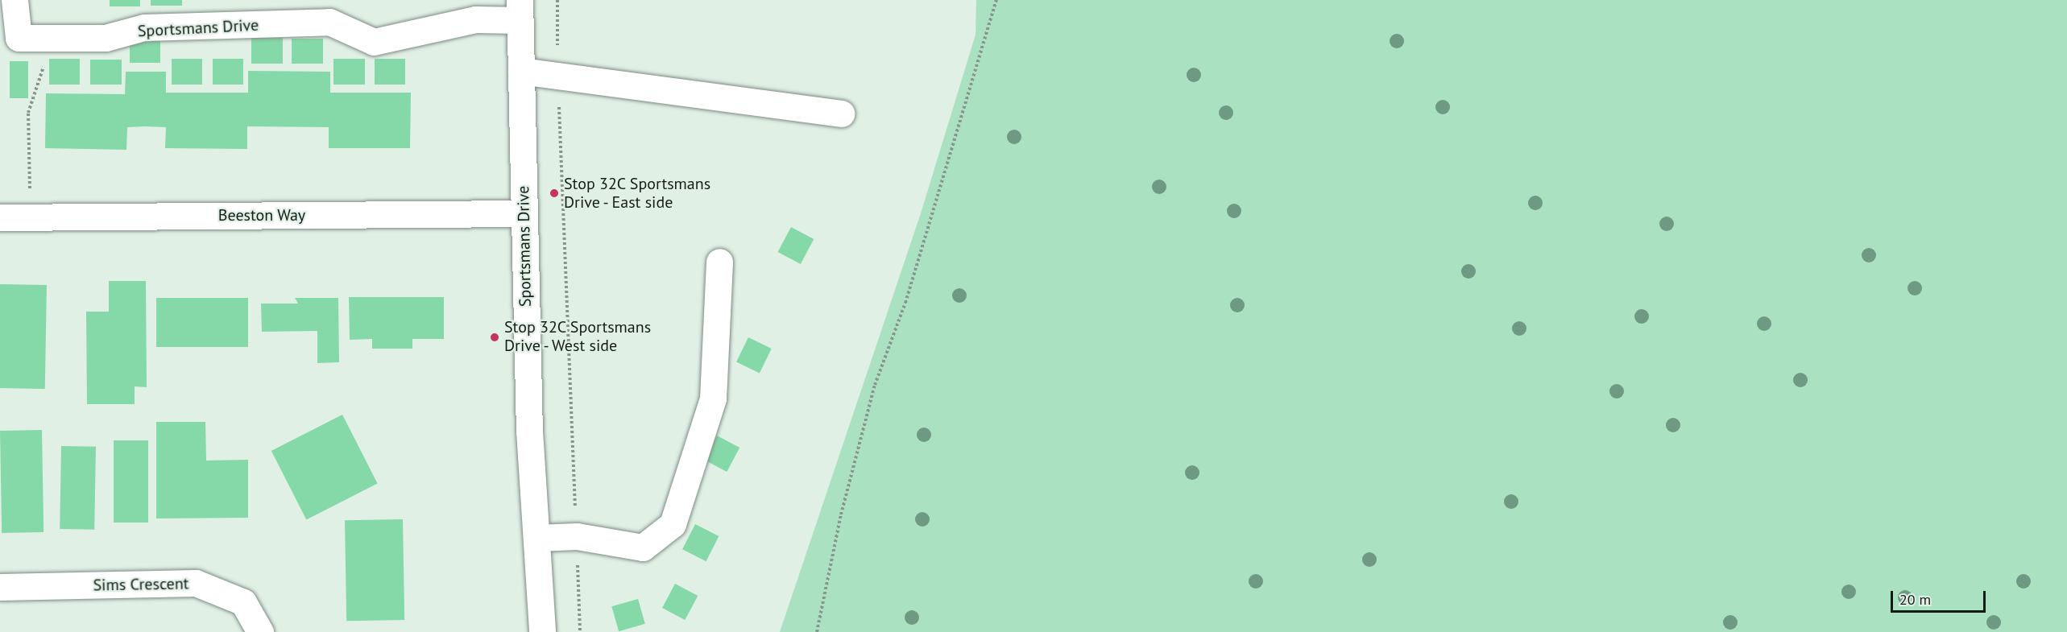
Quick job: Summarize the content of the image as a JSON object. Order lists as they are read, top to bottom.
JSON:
{
  "streets": {
    "street": ["Sportsmans Drive", "Beeston Way", "Sims Crescent"]
  },
  "crossings": [
    ["Sportsmans Drive", "Beeston Way"]
  ],
  "places": ["Stop 32C Sportsmans Drive - East side", "Stop 32C Sportsmans Drive - West side"],
  "scale_bar": "20 m"
}
